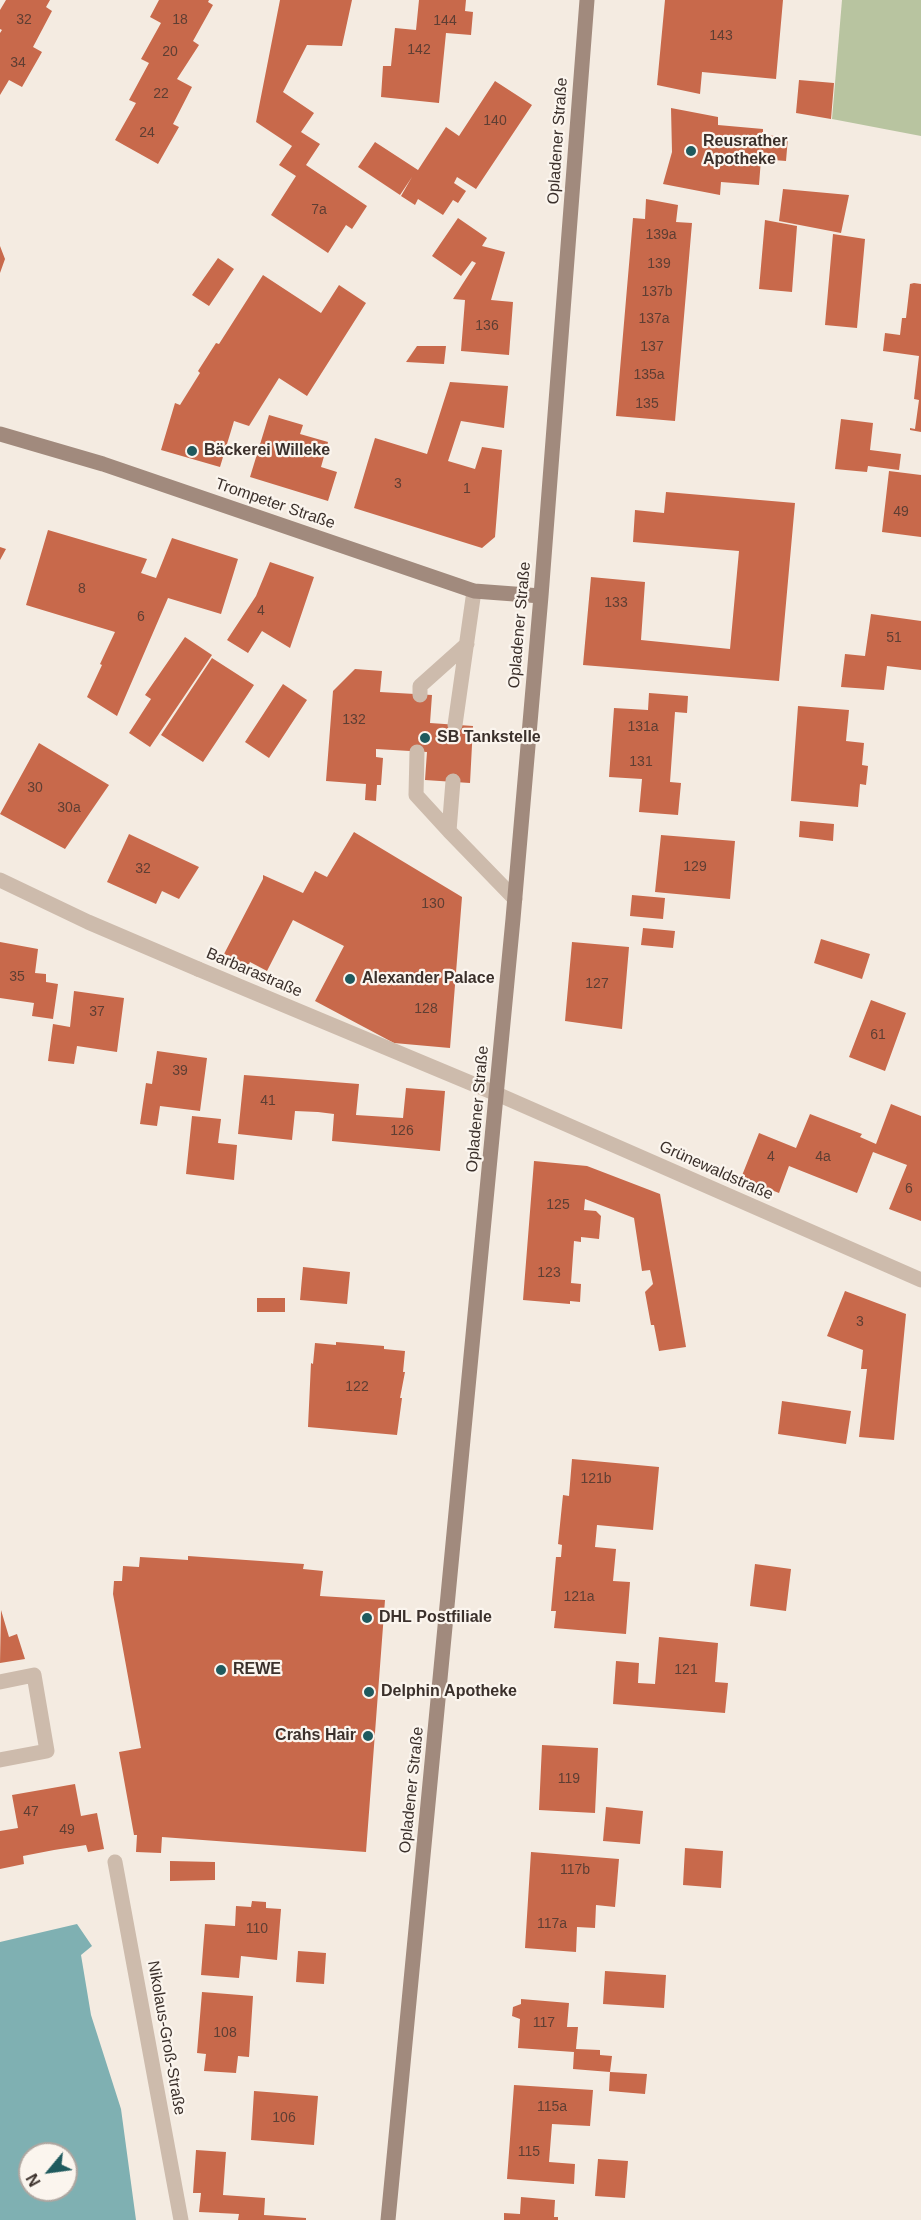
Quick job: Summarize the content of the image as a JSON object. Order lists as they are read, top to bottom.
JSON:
{
  "streets": {
    "main road": ["Opladener Straße", "Trompeter Straße"],
    "street": ["Barbarastraße", "Grünewaldstraße", "Nikolaus-Groß-Straße"]
  },
  "crossings": [
    ["Opladener Straße", "Trompeter Straße"],
    ["Opladener Straße", "Barbarastraße"],
    ["Opladener Straße", "Grünewaldstraße"],
    ["Barbarastraße", "Grünewaldstraße"]
  ],
  "places": [
    "Reusrather Apotheke",
    "Bäckerei Willeke",
    "SB Tankstelle",
    "Alexander Palace",
    "DHL Postfiliale",
    "REWE",
    "Delphin Apotheke",
    "Crahs Hair"
  ],
  "house_numbers": [
    "32",
    "18",
    "144",
    "143",
    "142",
    "20",
    "34",
    "22",
    "140",
    "24",
    "7a",
    "139a",
    "139",
    "137b",
    "137a",
    "136",
    "137",
    "135a",
    "135",
    "3",
    "1",
    "49",
    "8",
    "133",
    "4",
    "6",
    "51",
    "132",
    "131a",
    "131",
    "30",
    "30a",
    "129",
    "32",
    "130",
    "35",
    "127",
    "128",
    "37",
    "61",
    "39",
    "41",
    "126",
    "4",
    "4a",
    "6",
    "125",
    "123",
    "3",
    "122",
    "121b",
    "121a",
    "121",
    "119",
    "47",
    "49",
    "117b",
    "117a",
    "110",
    "117",
    "108",
    "115a",
    "106",
    "115"
  ],
  "north": "bottom left"
}
